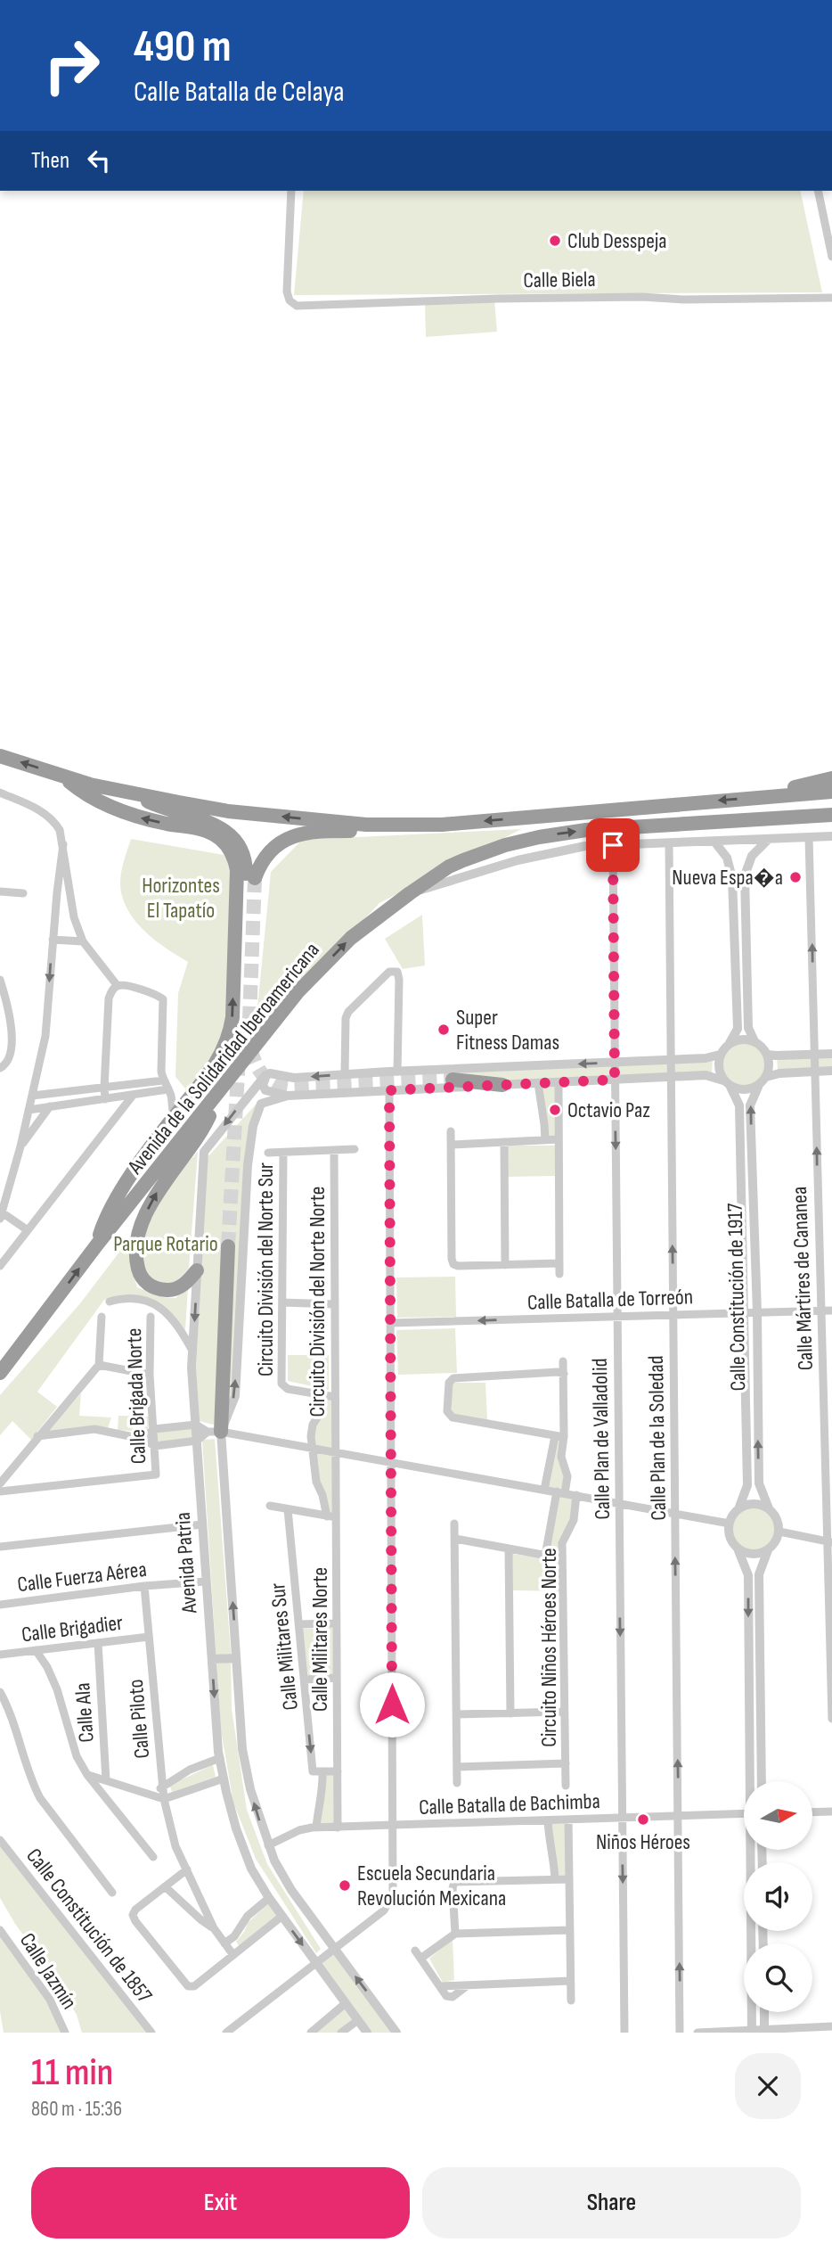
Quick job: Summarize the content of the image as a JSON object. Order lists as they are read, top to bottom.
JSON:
{
  "streets": {
    "highway": ["Avenida de la Solidaridad Iberoamericana"],
    "street": [
      "Calle Biela",
      "Circuito División del Norte Sur",
      "Calle Mártires de Cananea",
      "Calle Constitución de 1917",
      "Calle Batalla de Torreón",
      "Circuito División del Norte Norte",
      "Calle Brigada Norte",
      "Calle Plan de la Soledad",
      "Calle Plan de Valladolid",
      "Avenida Patria",
      "Calle Fuerza Aérea",
      "Calle Brigadier",
      "Calle Militares Norte",
      "Calle Militares Sur",
      "Circuito Niños Héroes Norte",
      "Calle Ala",
      "Calle Piloto",
      "Calle Batalla de Bachimba",
      "Calle Constitución de 1857",
      "Calle Jazmín"
    ]
  },
  "crossings": [
    ["Calle Mártires de Cananea", "Calle Batalla de Torreón"],
    ["Calle Constitución de 1917", "Calle Batalla de Torreón"],
    ["Calle Batalla de Torreón", "Calle Plan de la Soledad"],
    ["Calle Batalla de Torreón", "Calle Plan de Valladolid"],
    ["Circuito División del Norte Norte", "Calle Militares Norte"],
    ["Calle Plan de la Soledad", "Calle Batalla de Bachimba"],
    ["Calle Plan de Valladolid", "Calle Batalla de Bachimba"],
    ["Avenida Patria", "Calle Fuerza Aérea"],
    ["Avenida Patria", "Calle Batalla de Bachimba"],
    ["Calle Fuerza Aérea", "Calle Piloto"],
    ["Calle Brigadier", "Calle Ala"],
    ["Calle Brigadier", "Calle Piloto"],
    ["Calle Militares Norte", "Calle Batalla de Bachimba"]
  ],
  "one_way": ["Calle Batalla de Torreón", "Calle Plan de la Soledad"],
  "parks": ["Horizontes El Tapatío", "Parque Rotario"],
  "places": [
    "Club Desspeja",
    "Nueva Espa�a",
    "Super Fitness Damas",
    "Octavio Paz",
    "Niños Héroes",
    "Escuela Secundaria Revolución Mexicana"
  ],
  "north": "right",
  "page": {
    "turn": ["490 m", "Calle Batalla de Celaya"],
    "then": "Then",
    "heading": ["11 min", "860 m · 15:36"],
    "buttons": ["Exit", "Share"]
  }
}
